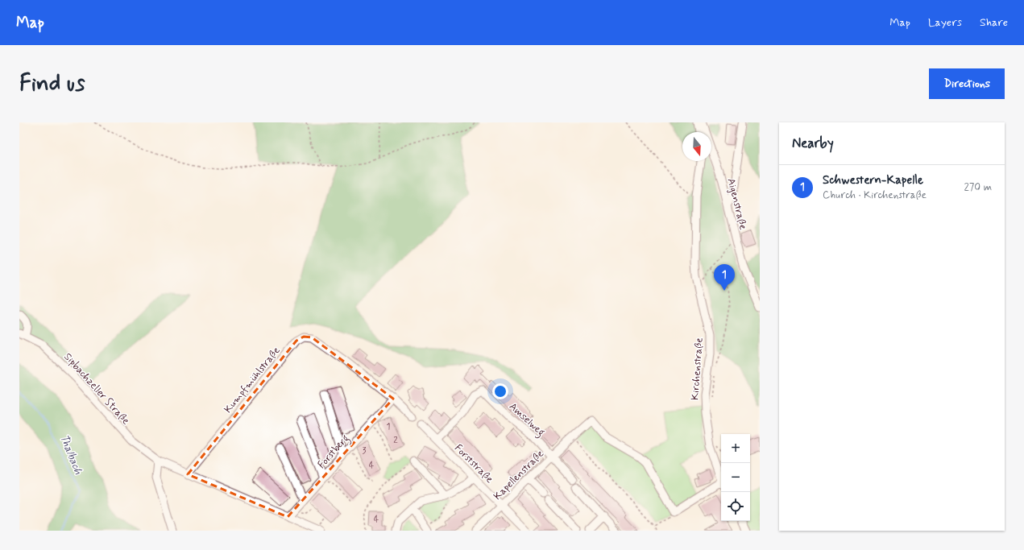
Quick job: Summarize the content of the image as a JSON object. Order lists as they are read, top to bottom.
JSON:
{
  "streets": {
    "street": [
      "Aigenstraße",
      "Kirchenstraße",
      "Kumpfmühlstraße",
      "Sipbachzeller Straße",
      "Amselweg",
      "Forstberg",
      "Forststraße",
      "Kapellenstraße"
    ]
  },
  "crossings": [
    ["Kumpfmühlstraße", "Sipbachzeller Straße"],
    ["Kumpfmühlstraße", "Forstberg"],
    ["Sipbachzeller Straße", "Forstberg"],
    ["Amselweg", "Forststraße"],
    ["Amselweg", "Kapellenstraße"],
    ["Forststraße", "Kapellenstraße"]
  ],
  "water": ["Thalbach"],
  "house_numbers": [
    "1",
    "2",
    "3",
    "4",
    "4"
  ],
  "north": "bottom",
  "page": {
    "header": "Map",
    "nav": ["Map", "Layers", "Share"],
    "buttons": "Directions",
    "title": "Find us",
    "heading": "Nearby",
    "list": [
      {
        "mark": "1",
        "name": "Schwestern-Kapelle",
        "note": "Church · Kirchenstraße",
        "value": "270 m"
      }
    ],
    "pins": "1",
    "map_buttons": ["+", "−"]
  }
}
